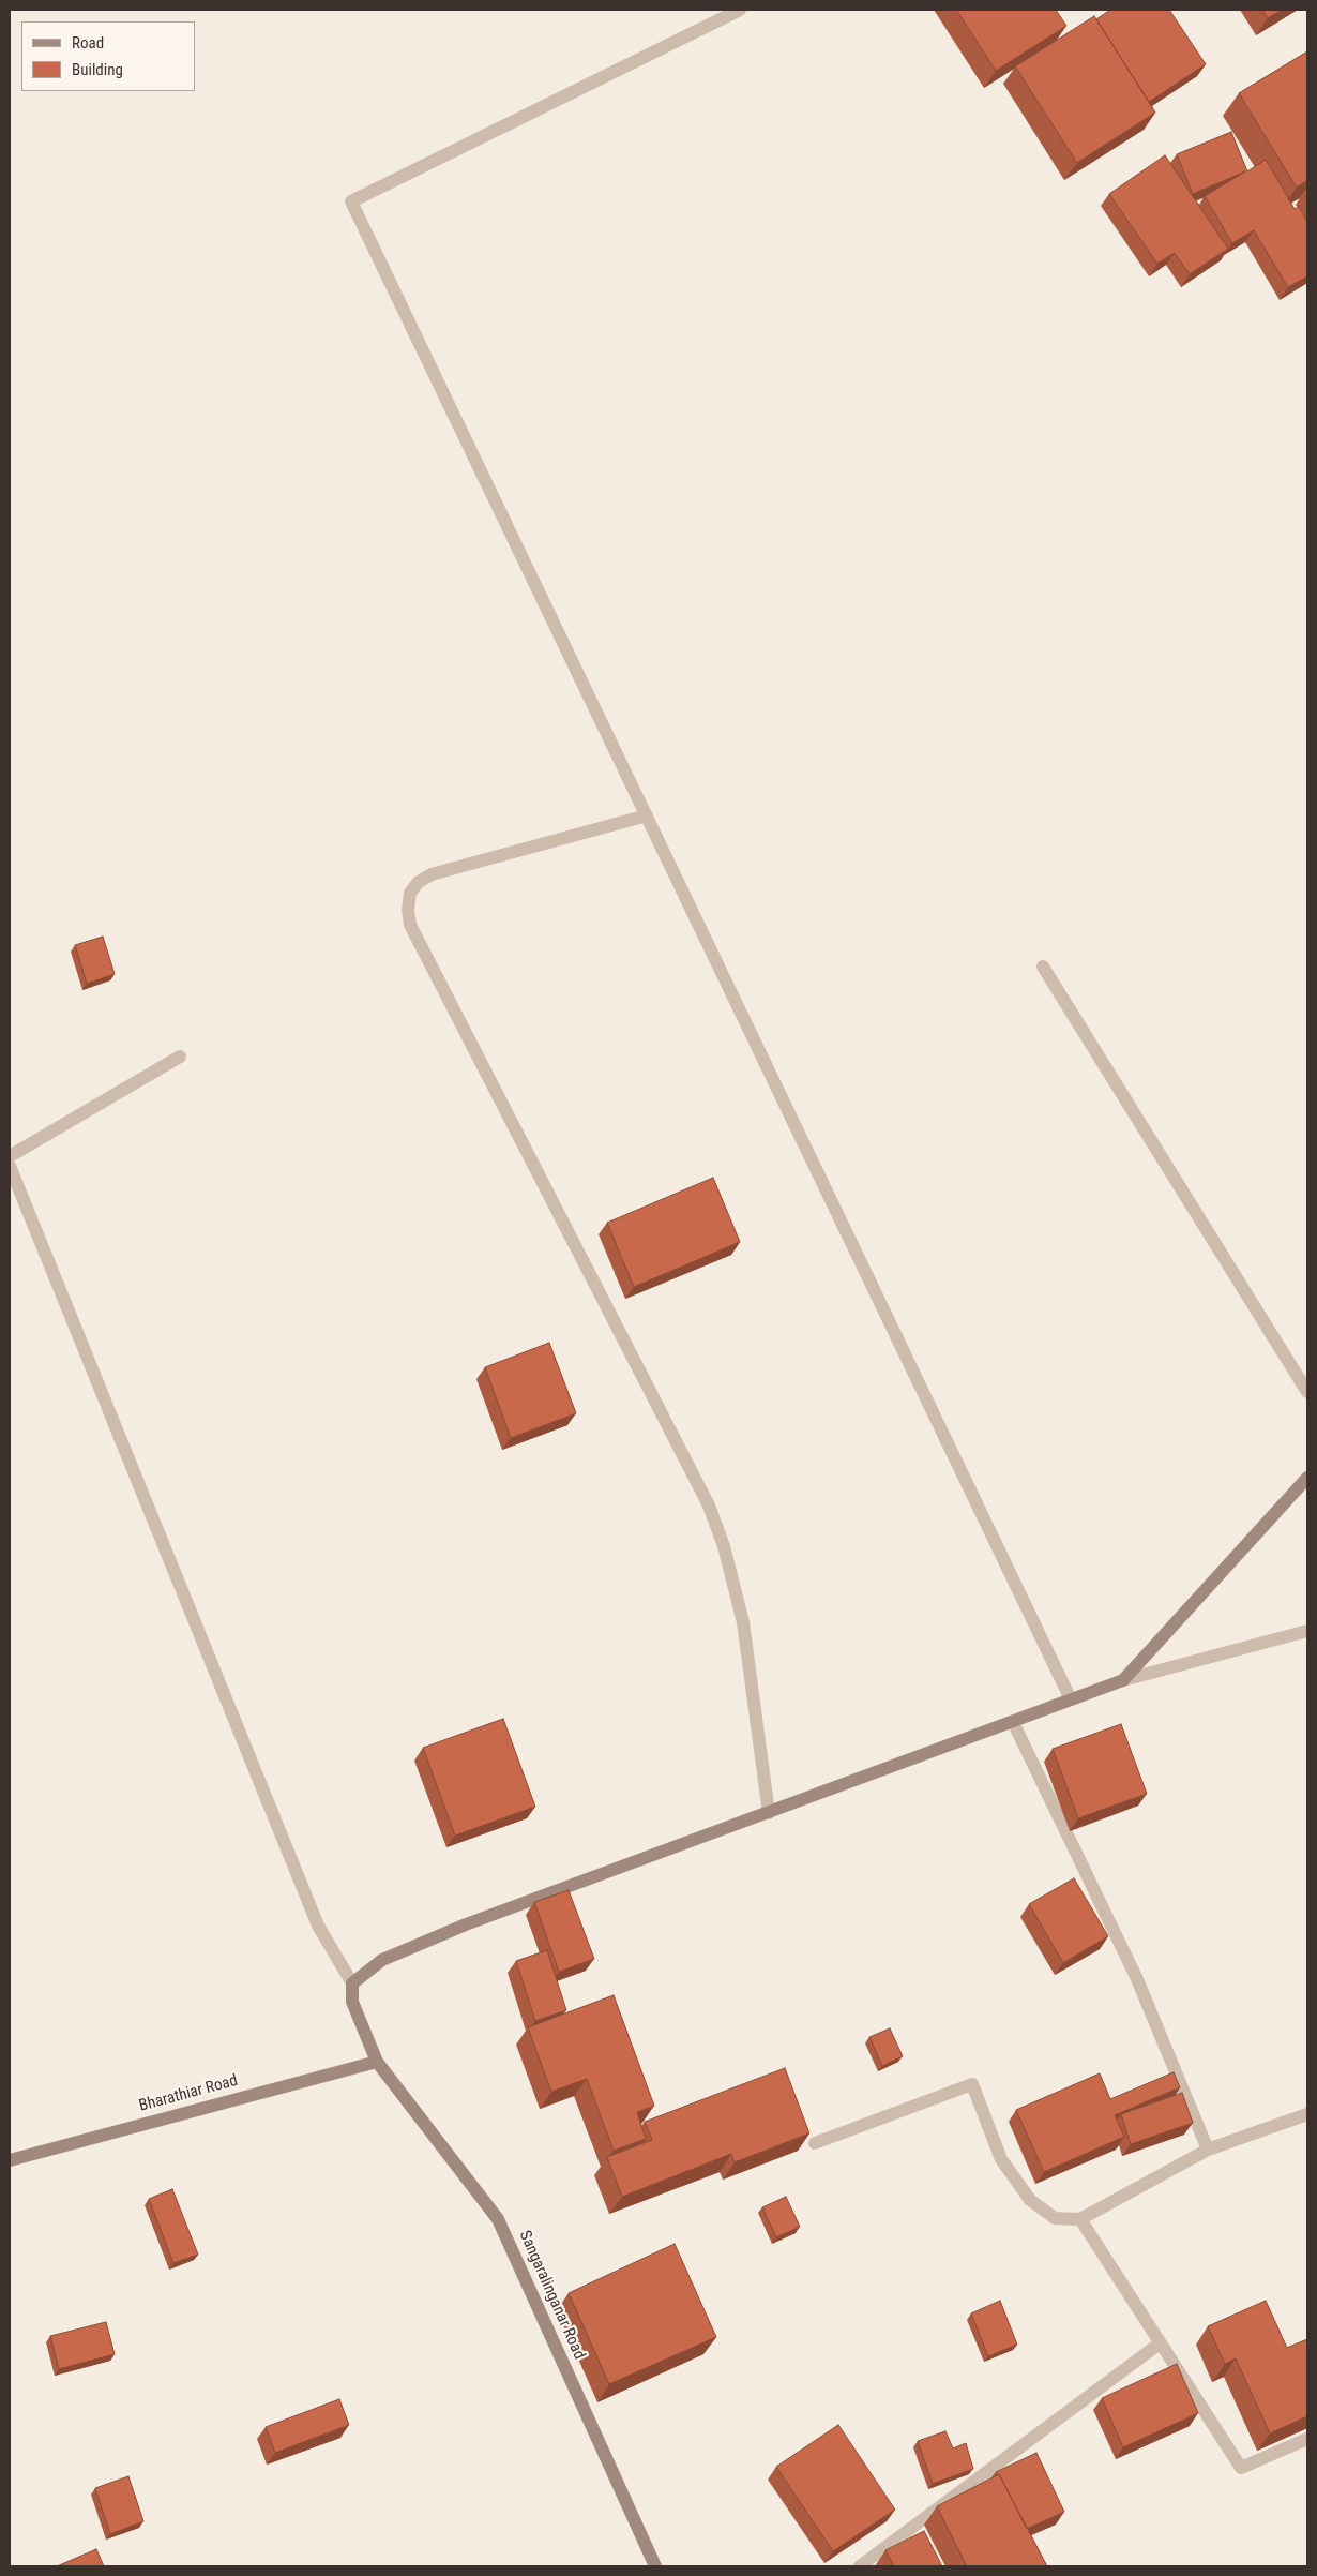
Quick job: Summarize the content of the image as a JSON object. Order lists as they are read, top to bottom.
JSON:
{
  "streets": {
    "street": ["Bharathiar Road", "Sangaralinganar Road"]
  },
  "crossings": [
    ["Bharathiar Road", "Sangaralinganar Road"]
  ],
  "legend": ["Road", "Building"]
}
